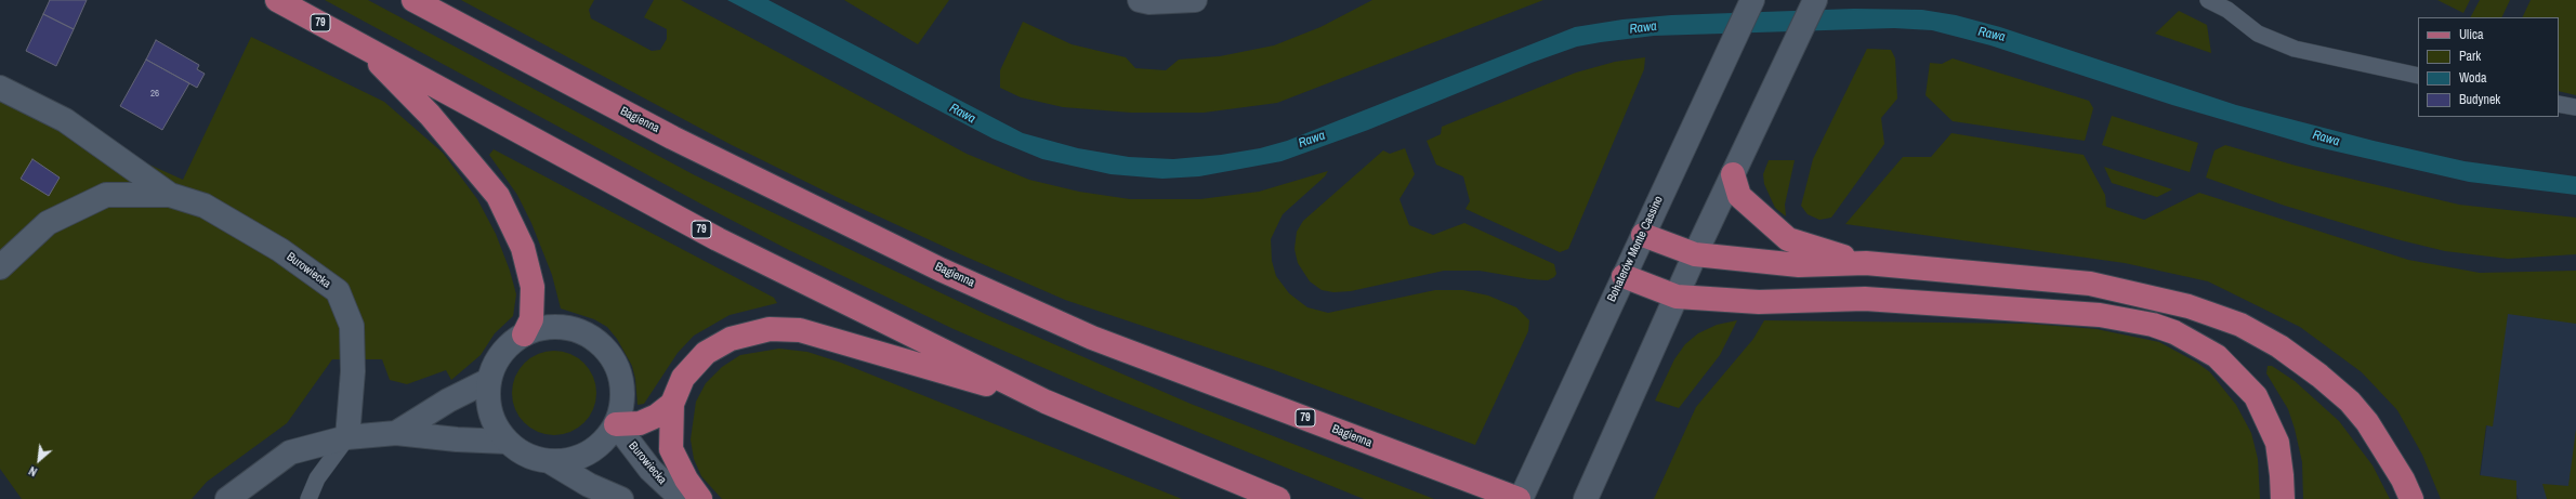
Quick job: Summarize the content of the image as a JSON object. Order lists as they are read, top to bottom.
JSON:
{
  "streets": {
    "main road": ["79", "Bagienna"],
    "street": ["Bohaterów Monte Cassino", "Burowiecka"]
  },
  "crossings": [
    ["Bagienna", "Bohaterów Monte Cassino"]
  ],
  "water": ["Rawa"],
  "house_numbers": ["26"],
  "legend": [
    "Ulica",
    "Park",
    "Woda",
    "Budynek"
  ],
  "north": "bottom left"
}
